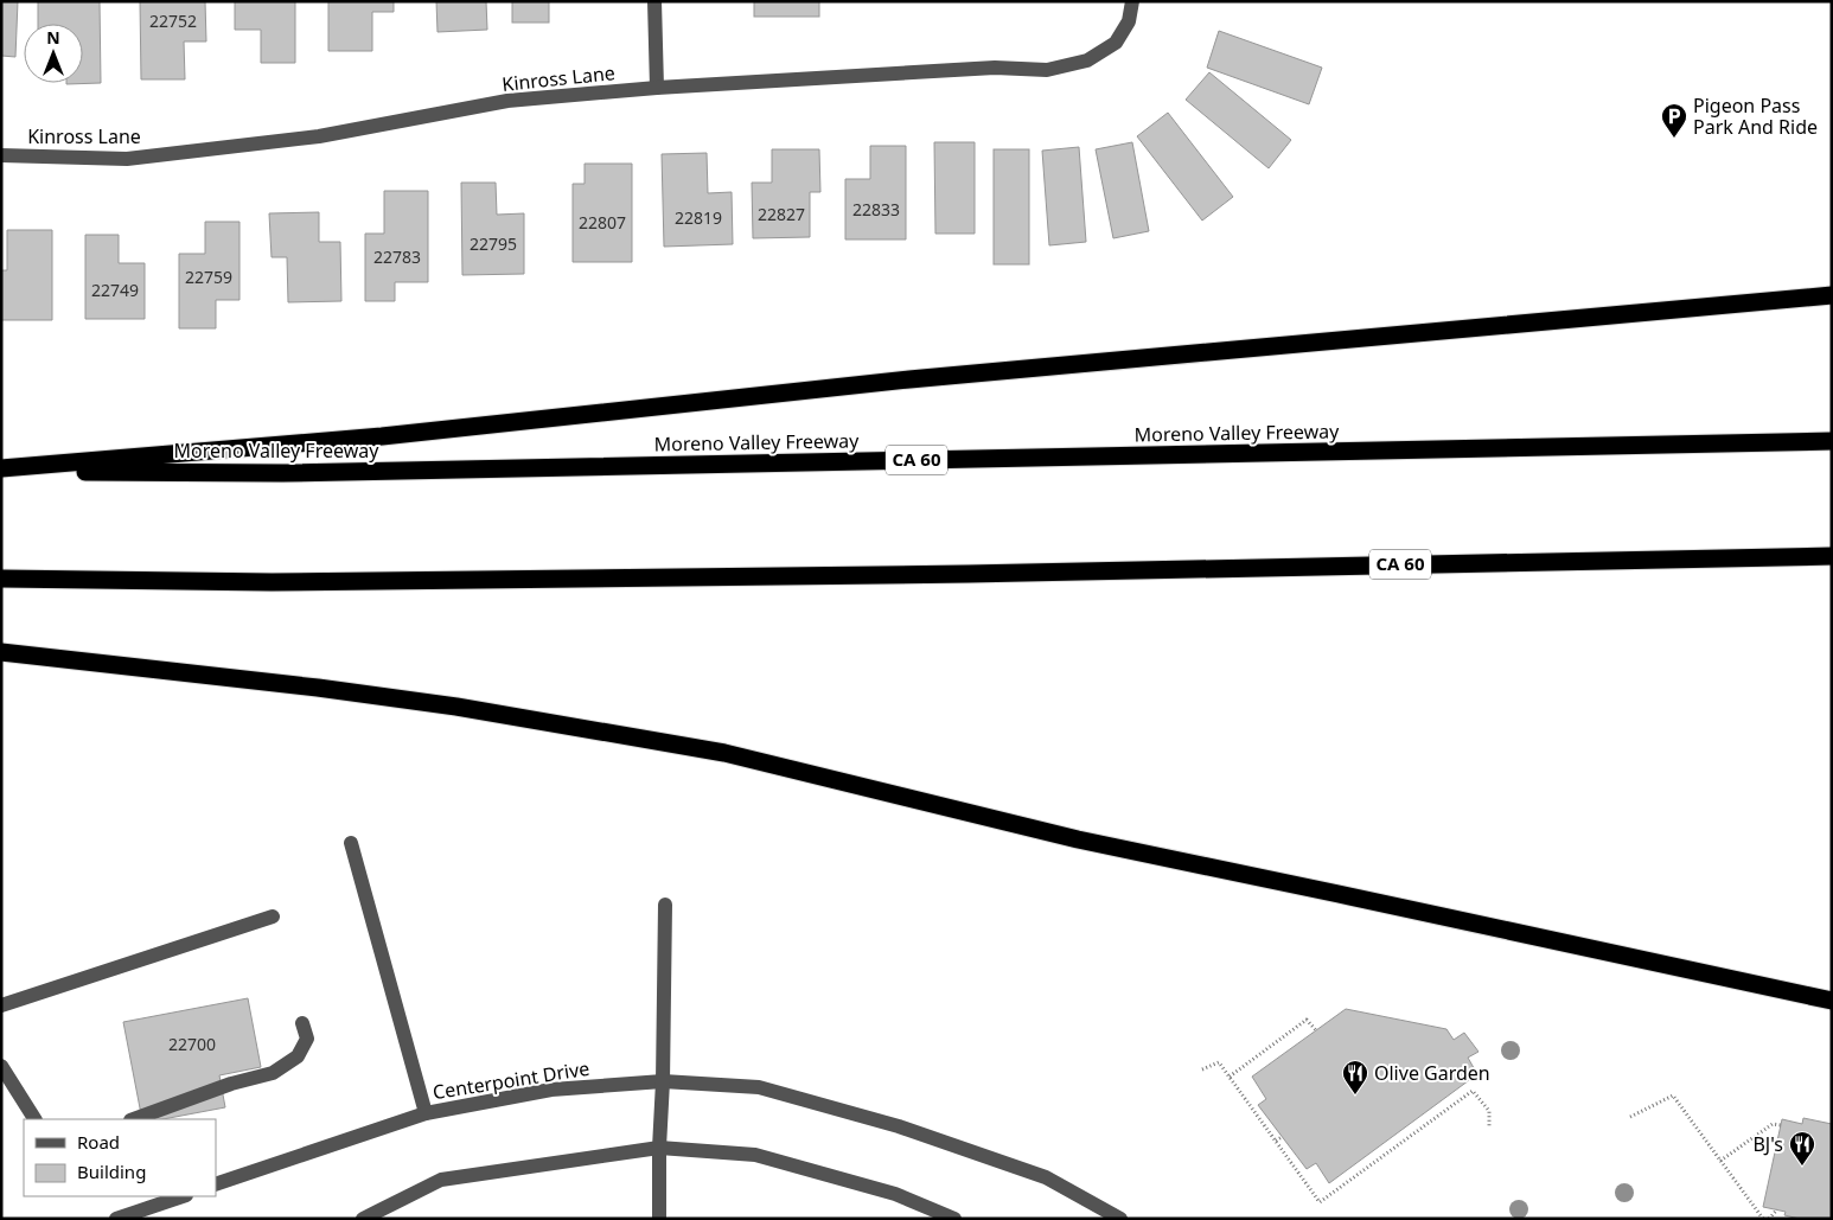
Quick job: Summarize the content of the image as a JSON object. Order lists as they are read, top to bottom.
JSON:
{
  "streets": {
    "highway": ["Moreno Valley Freeway", "CA 60"],
    "street": ["Kinross Lane", "Centerpoint Drive"]
  },
  "places": {
    "parking": ["Pigeon Pass Park And Ride"],
    "restaurant": ["Olive Garden", "BJ's"]
  },
  "house_numbers": [
    "22752",
    "22833",
    "22827",
    "22819",
    "22807",
    "22795",
    "22783",
    "22759",
    "22749",
    "22700"
  ],
  "legend": ["Road", "Building"],
  "north": "top"
}
